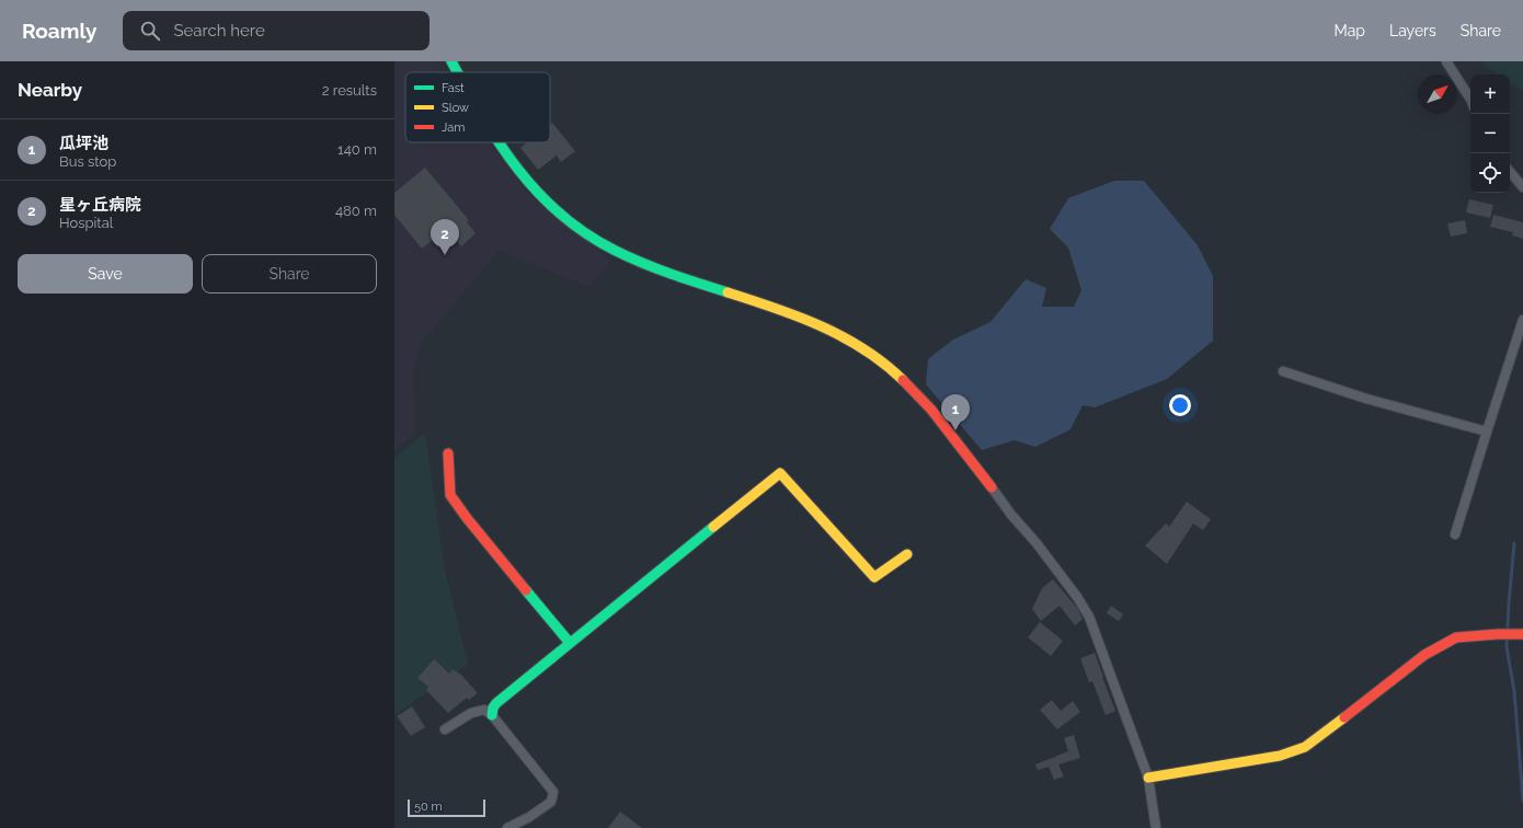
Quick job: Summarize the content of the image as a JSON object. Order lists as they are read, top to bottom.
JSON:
{
  "legend": ["Fast", "Slow", "Jam"],
  "scale_bar": "50 m",
  "north": "top right",
  "page": {
    "header": "Roamly",
    "search": "Search here",
    "nav": ["Map", "Layers", "Share"],
    "heading": ["Nearby", "2 results"],
    "map_buttons": ["+", "−"],
    "list": [
      {
        "mark": "1",
        "name": "瓜坪池",
        "note": "Bus stop",
        "value": "140 m"
      },
      {
        "mark": "2",
        "name": "星ヶ丘病院",
        "note": "Hospital",
        "value": "480 m"
      }
    ],
    "pins": ["2", "1"],
    "buttons": ["Save", "Share"],
    "scale": "50 m"
  }
}
